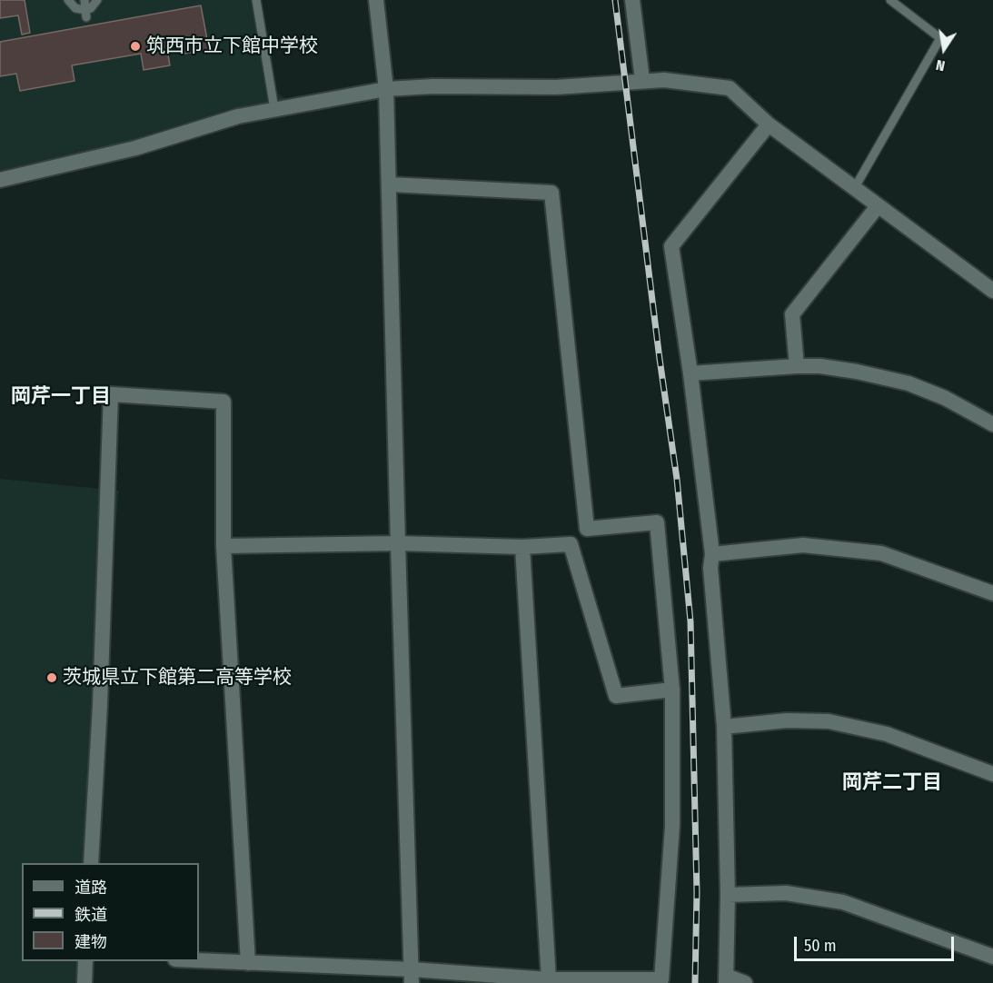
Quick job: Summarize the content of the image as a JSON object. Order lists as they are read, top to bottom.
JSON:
{
  "districts": ["岡芹一丁目", "岡芹二丁目"],
  "places": ["筑西市立下館中学校", "茨城県立下館第二高等学校"],
  "legend": ["道路", "鉄道", "建物"],
  "scale_bar": "50 m",
  "north": "bottom"
}
